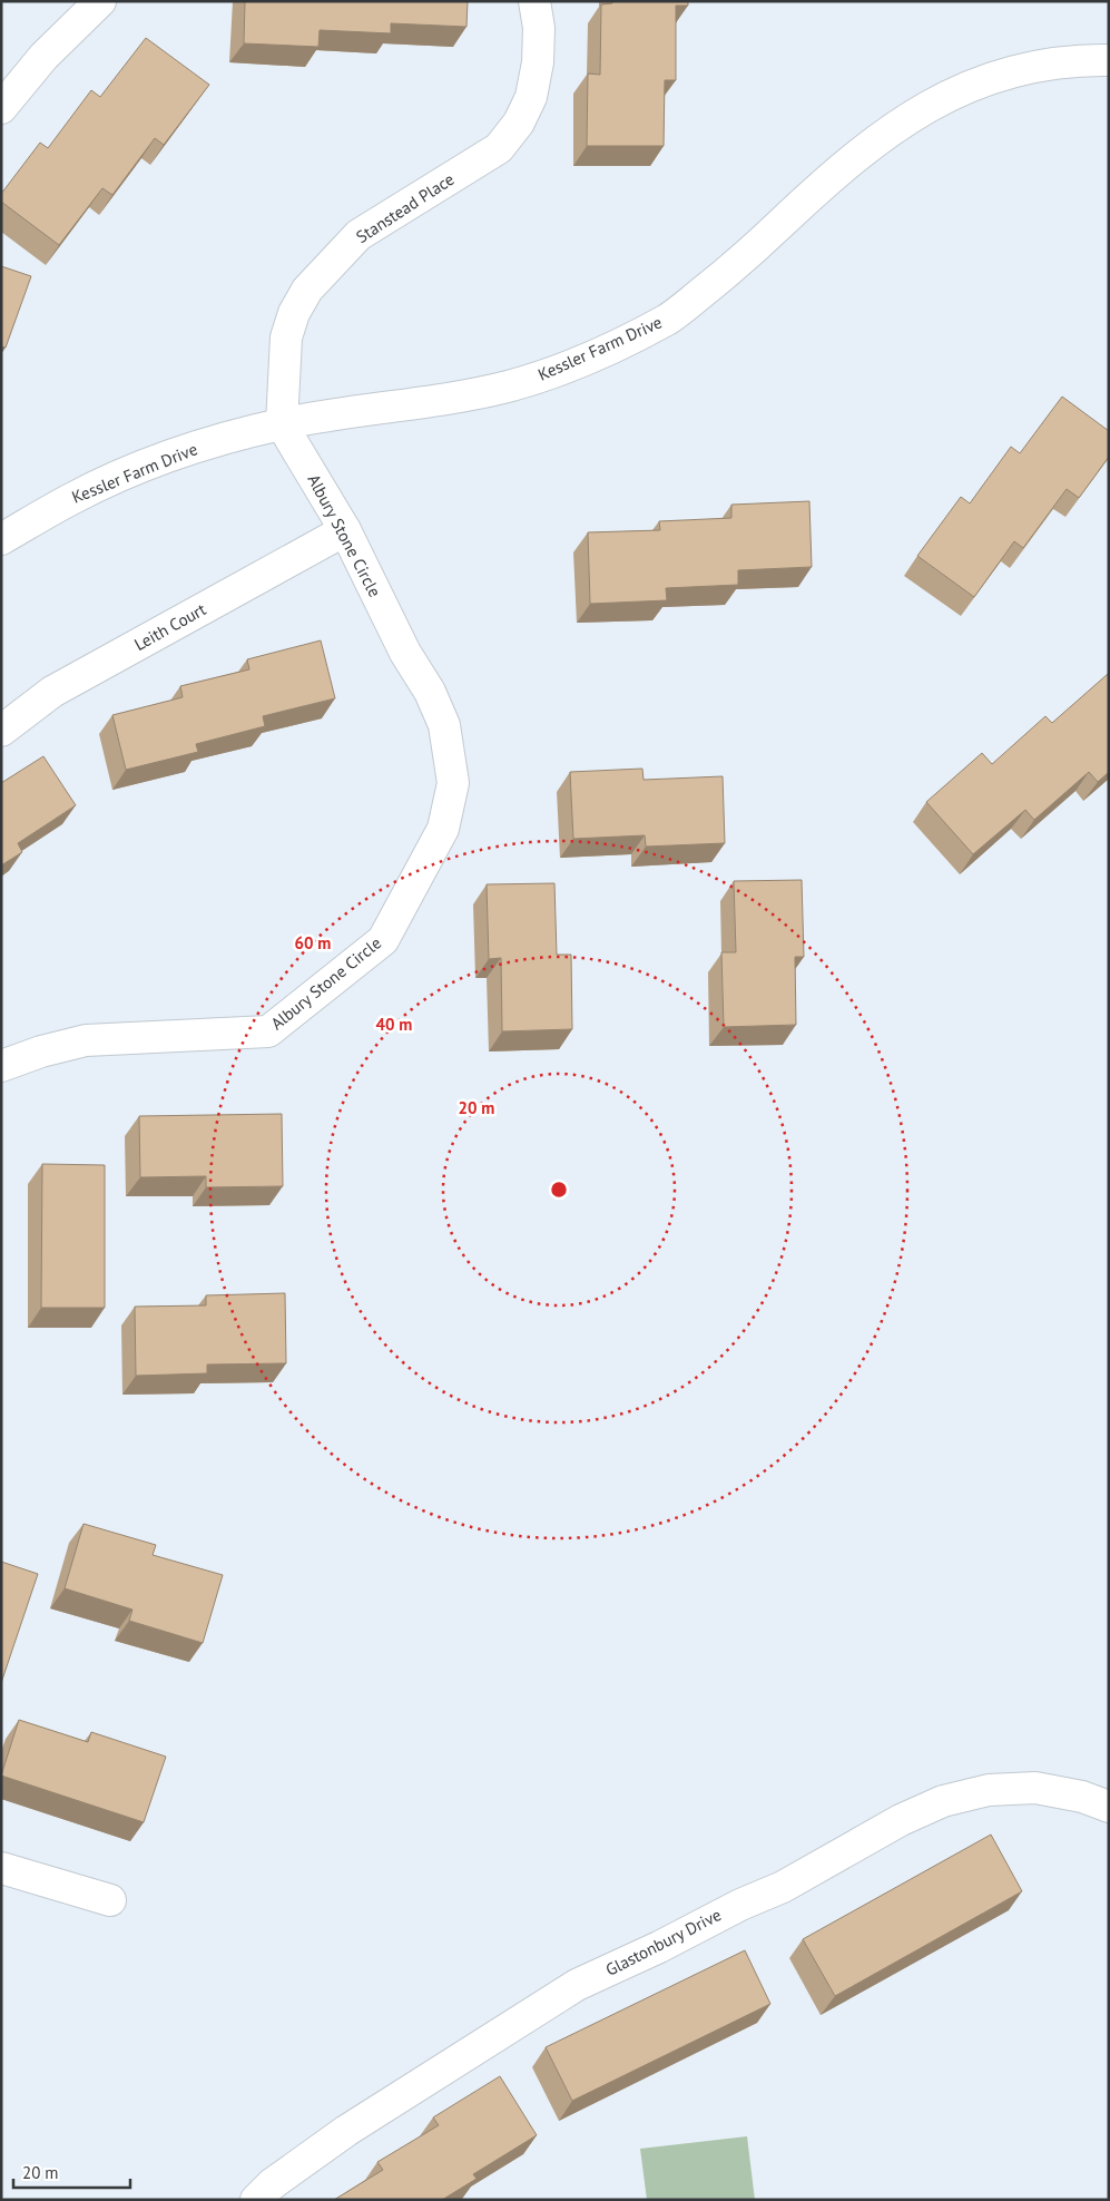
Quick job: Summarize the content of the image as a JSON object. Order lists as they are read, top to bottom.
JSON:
{
  "streets": {
    "street": [
      "Stanstead Place",
      "Kessler Farm Drive",
      "Albury Stone Circle",
      "Leith Court",
      "Glastonbury Drive"
    ]
  },
  "crossings": [
    ["Stanstead Place", "Kessler Farm Drive"],
    ["Stanstead Place", "Albury Stone Circle"],
    ["Kessler Farm Drive", "Albury Stone Circle"],
    ["Albury Stone Circle", "Leith Court"]
  ],
  "scale_bar": "20 m",
  "rings": ["60 m", "40 m", "20 m"]
}
